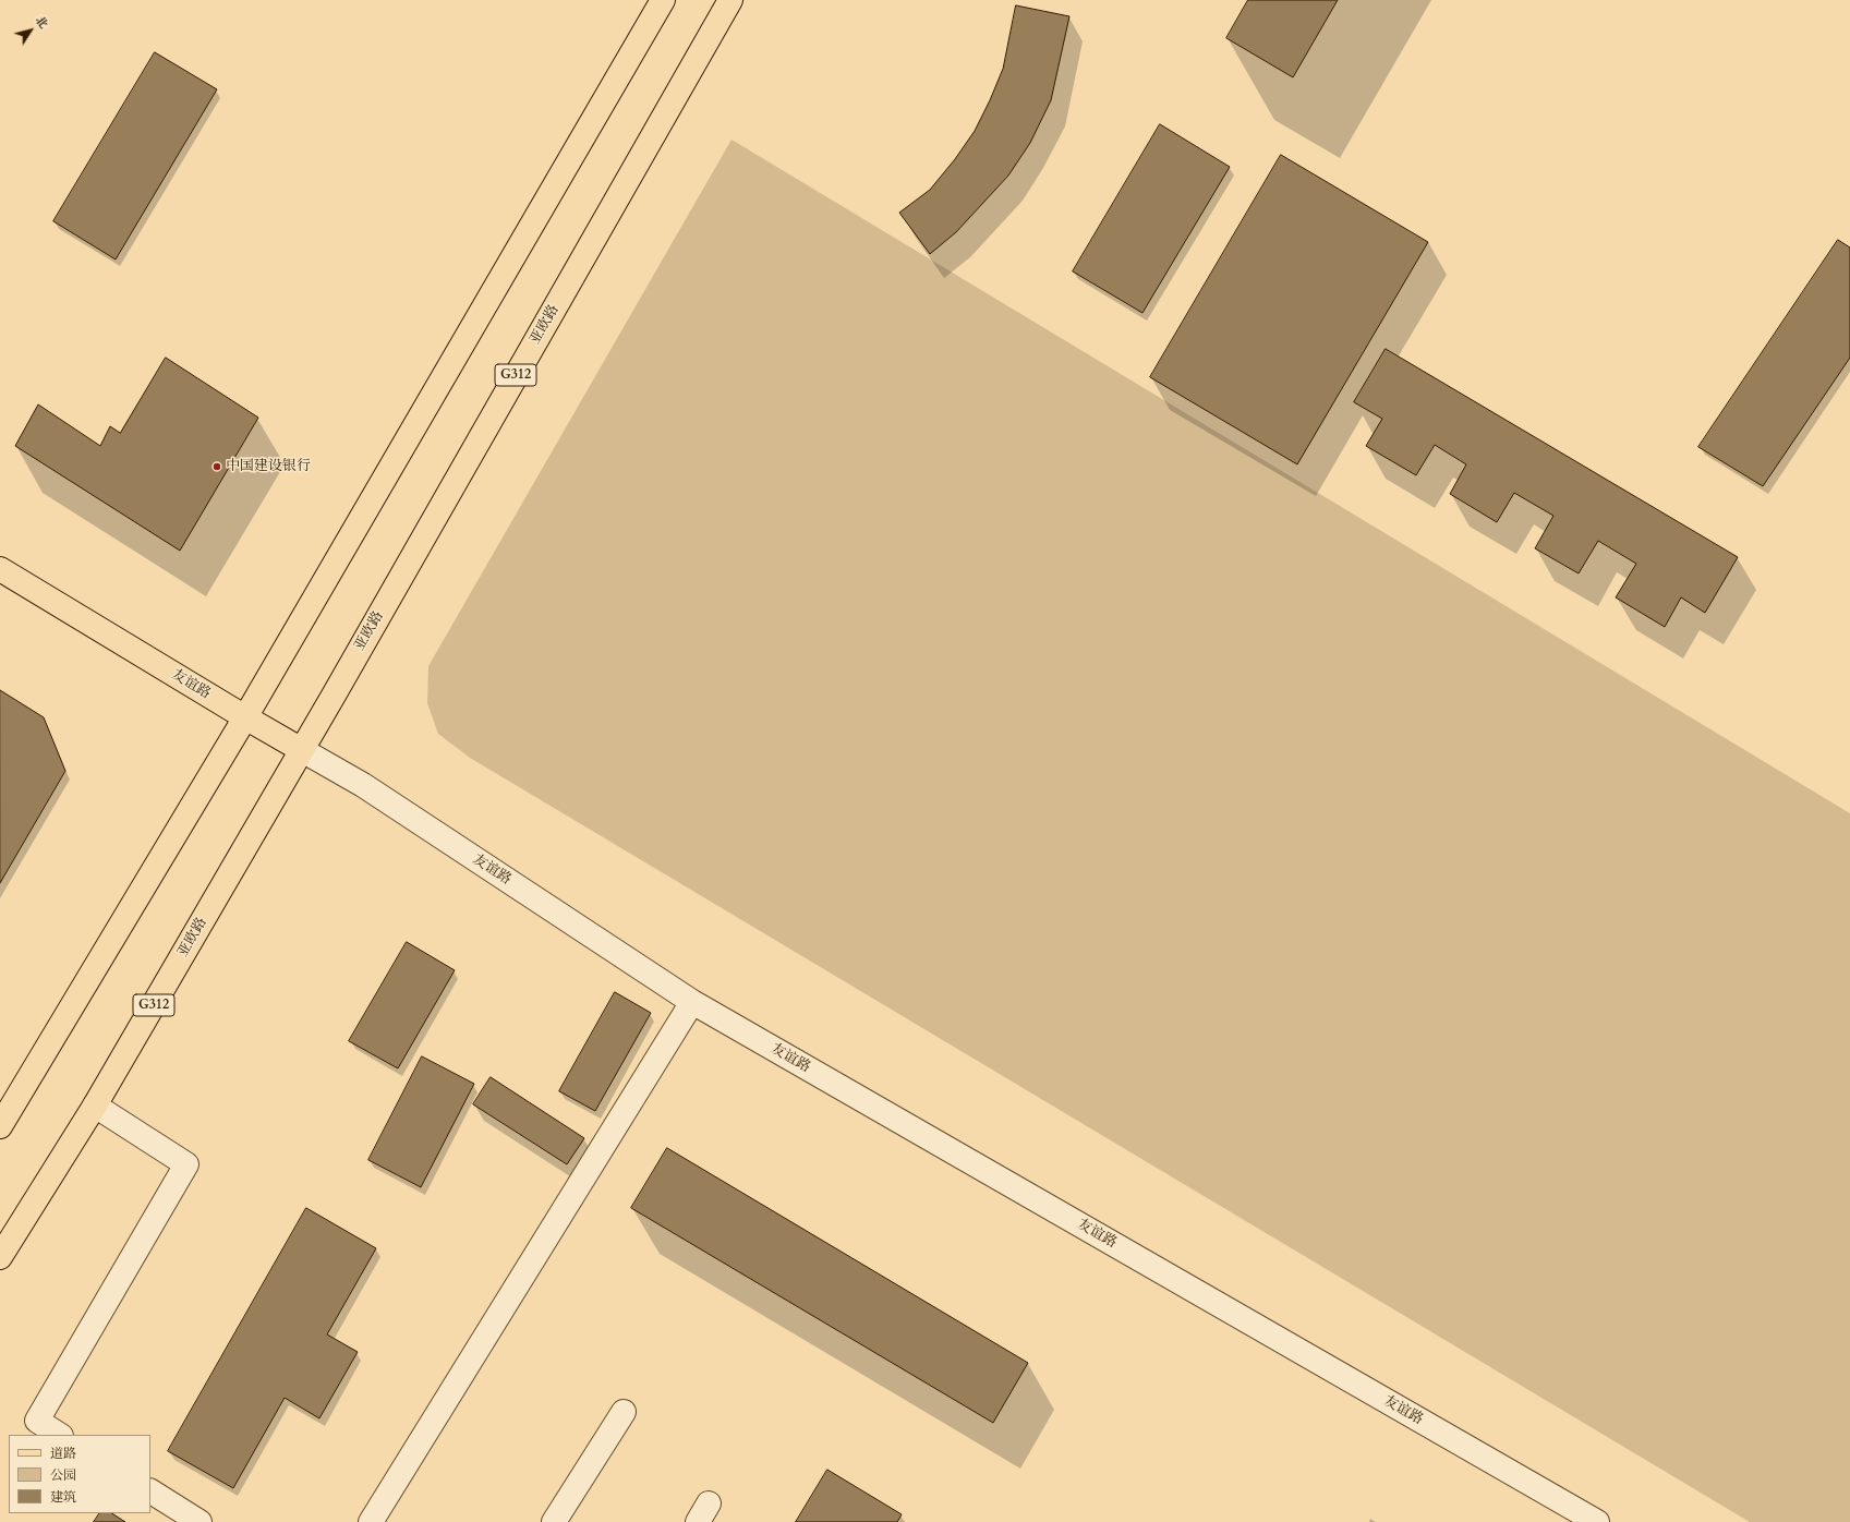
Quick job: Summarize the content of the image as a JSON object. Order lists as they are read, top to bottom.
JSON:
{
  "streets": {
    "main road": ["亚欧路", "G312", "友谊路"]
  },
  "crossings": [
    ["亚欧路", "友谊路"]
  ],
  "places": ["中国建设银行"],
  "legend": ["道路", "公园", "建筑"],
  "north": "top right"
}
